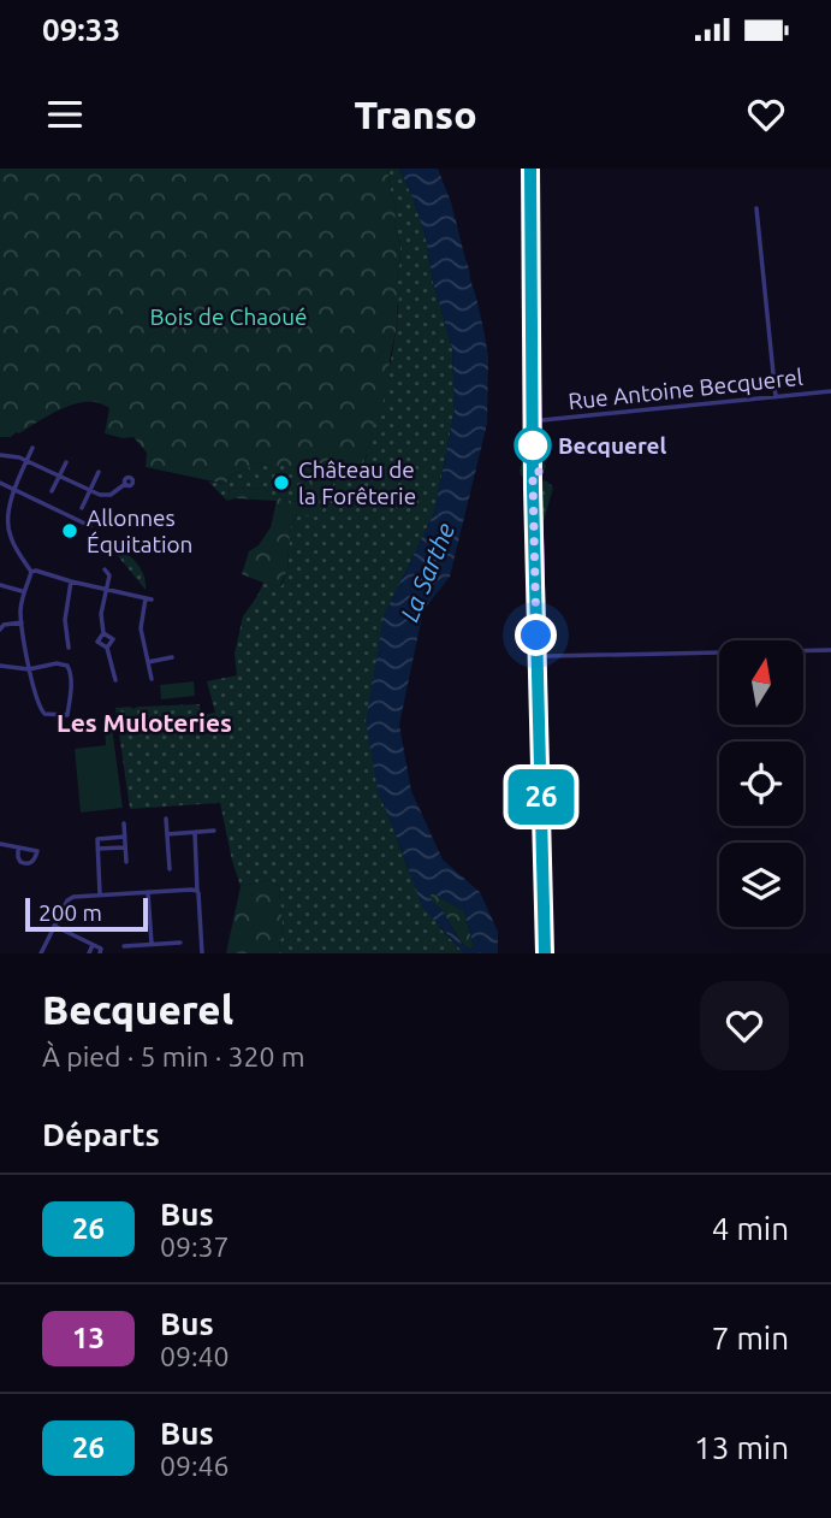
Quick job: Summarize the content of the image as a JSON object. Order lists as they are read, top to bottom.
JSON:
{
  "streets": {
    "street": ["Rue Antoine Becquerel"]
  },
  "districts": ["Les Muloteries"],
  "water": ["La Sarthe"],
  "parks": ["Bois de Chaoué"],
  "places": ["Becquerel", "Château de la Forêterie", "Allonnes Équitation"],
  "lines": ["bus line 26"],
  "scale_bar": "200 m",
  "north": "top",
  "page": {
    "status": "09:33",
    "header": "Transo",
    "on_map": "26",
    "scale": "200 m",
    "heading": [
      ["Becquerel", "À pied · 5 min · 320 m"],
      "Départs"
    ],
    "list": [
      {
        "mark": "26",
        "name": "Bus",
        "note": "09:37",
        "value": "4 min"
      },
      {
        "mark": "13",
        "name": "Bus",
        "note": "09:40",
        "value": "7 min"
      },
      {
        "mark": "26",
        "name": "Bus",
        "note": "09:46",
        "value": "13 min"
      }
    ]
  }
}
